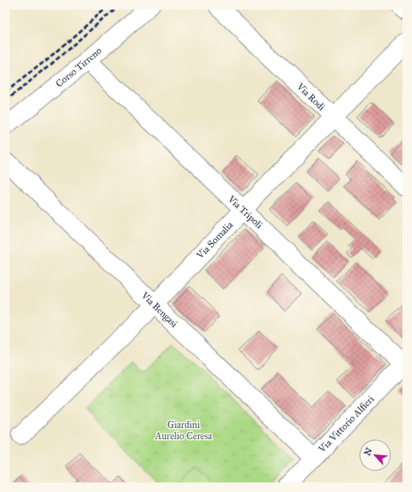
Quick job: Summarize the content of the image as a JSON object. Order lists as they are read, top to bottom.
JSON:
{
  "streets": {
    "street": [
      "Corso Tirreno",
      "Via Rodi",
      "Via Tripoli",
      "Via Somalia",
      "Via Bengasi",
      "Via Vittorio Alfieri"
    ]
  },
  "crossings": [
    ["Corso Tirreno", "Via Tripoli"],
    ["Via Rodi", "Via Somalia"],
    ["Via Tripoli", "Via Somalia"],
    ["Via Tripoli", "Via Vittorio Alfieri"],
    ["Via Somalia", "Via Bengasi"],
    ["Via Bengasi", "Via Vittorio Alfieri"]
  ],
  "parks": ["Giardini Aurelio Ceresa"],
  "north": "top left"
}
